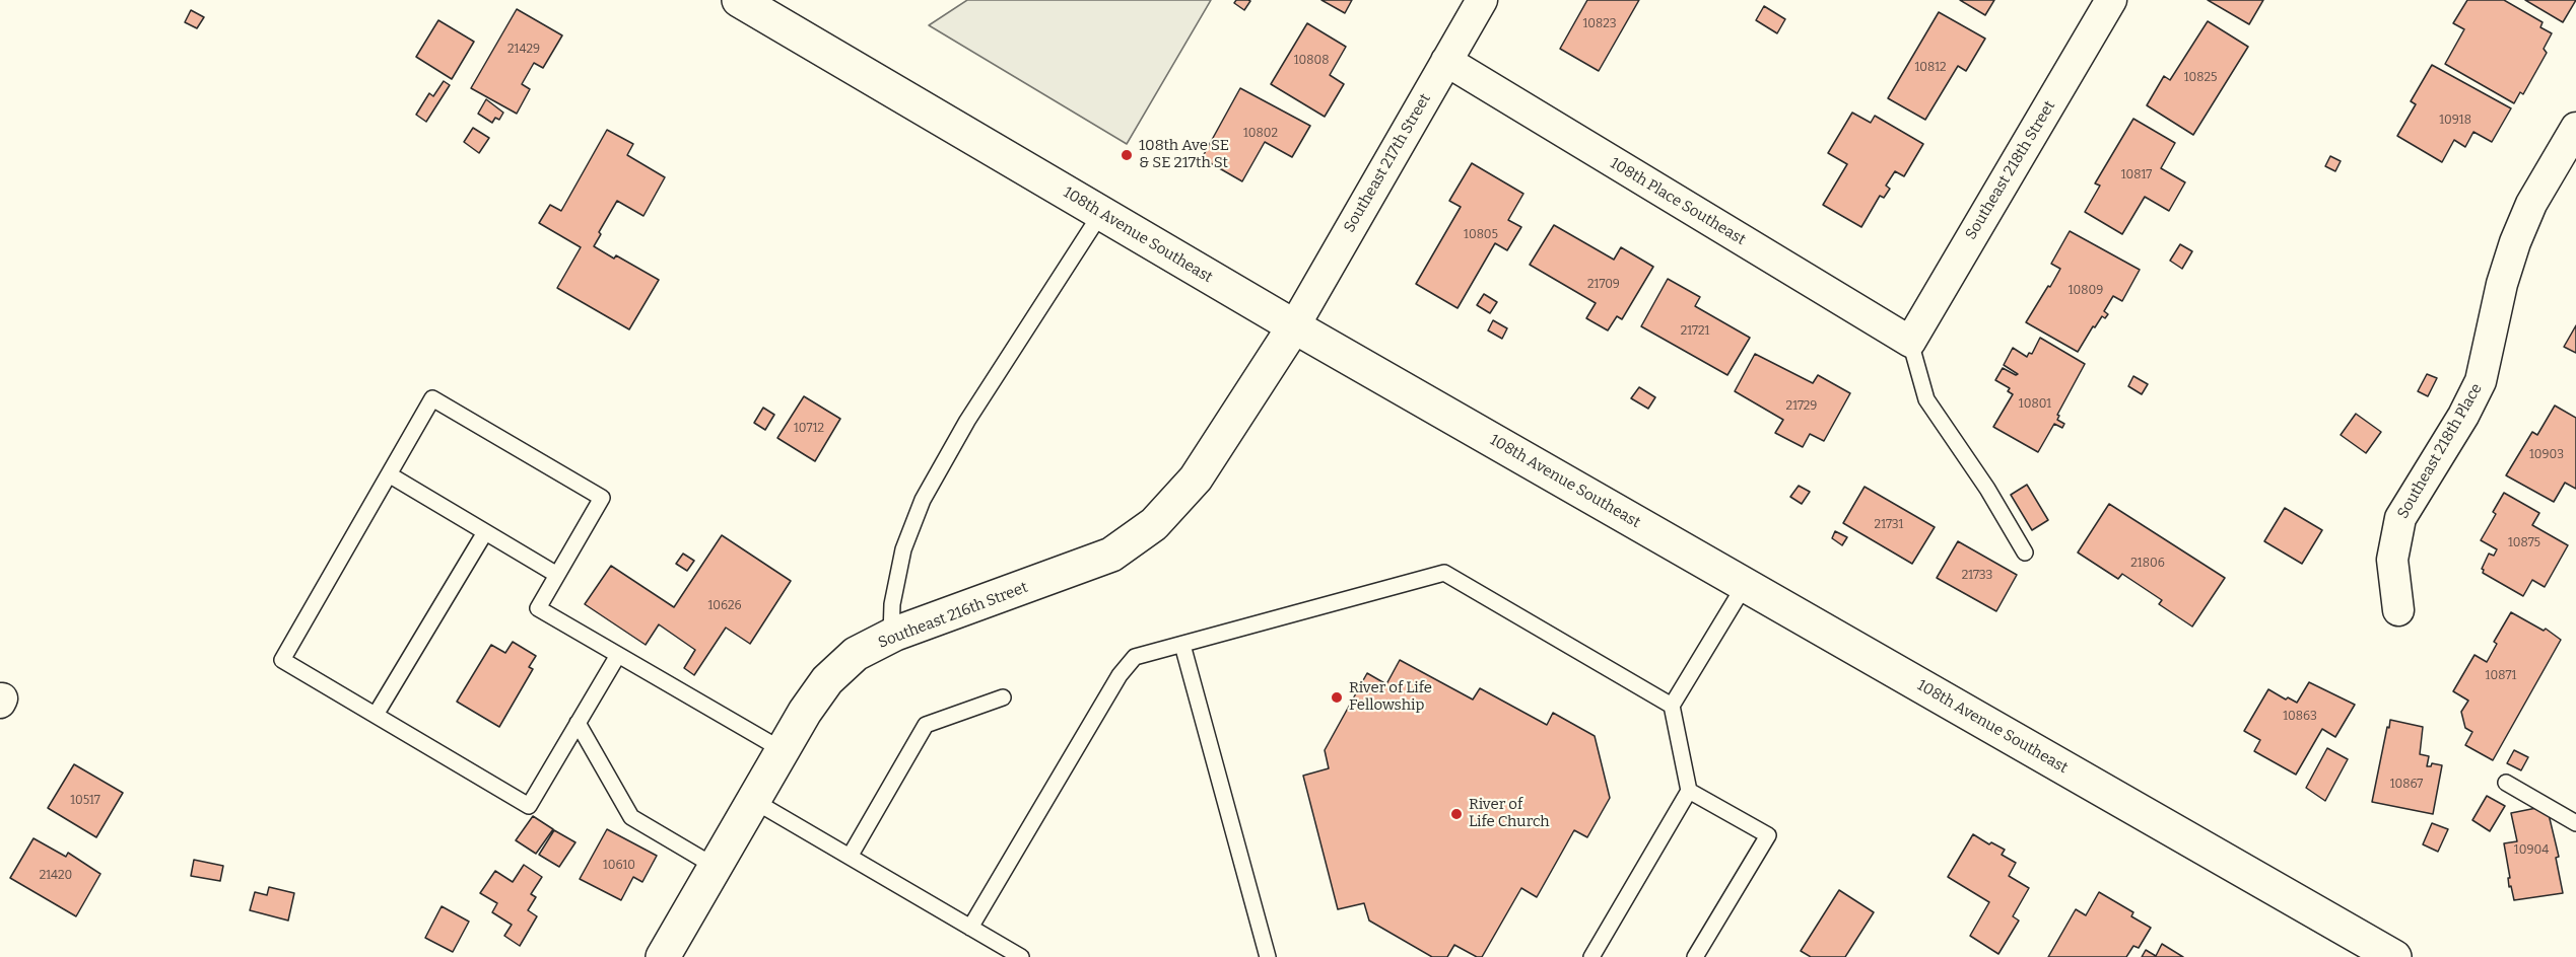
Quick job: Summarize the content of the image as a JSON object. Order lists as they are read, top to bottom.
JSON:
{
  "streets": {
    "main road": ["108th Avenue Southeast", "Southeast 216th Street"],
    "street": [
      "Southeast 217th Street",
      "Southeast 218th Street",
      "108th Place Southeast",
      "Southeast 218th Place"
    ]
  },
  "crossings": [
    ["Southeast 217th Street", "108th Place Southeast"],
    ["Southeast 217th Street", "108th Avenue Southeast"],
    ["Southeast 217th Street", "Southeast 216th Street"],
    ["Southeast 218th Street", "108th Place Southeast"],
    ["108th Avenue Southeast", "Southeast 216th Street"]
  ],
  "places": ["108th Ave SE & SE 217th St", "River of Life Fellowship", "River of Life Church"],
  "house_numbers": [
    "10823",
    "21429",
    "10808",
    "10812",
    "10825",
    "10918",
    "10802",
    "10817",
    "10805",
    "21709",
    "10809",
    "21721",
    "10801",
    "21729",
    "10712",
    "10903",
    "21731",
    "10875",
    "21806",
    "21733",
    "10626",
    "10871",
    "10863",
    "10867",
    "10517",
    "10904",
    "10610",
    "21420"
  ]
}
